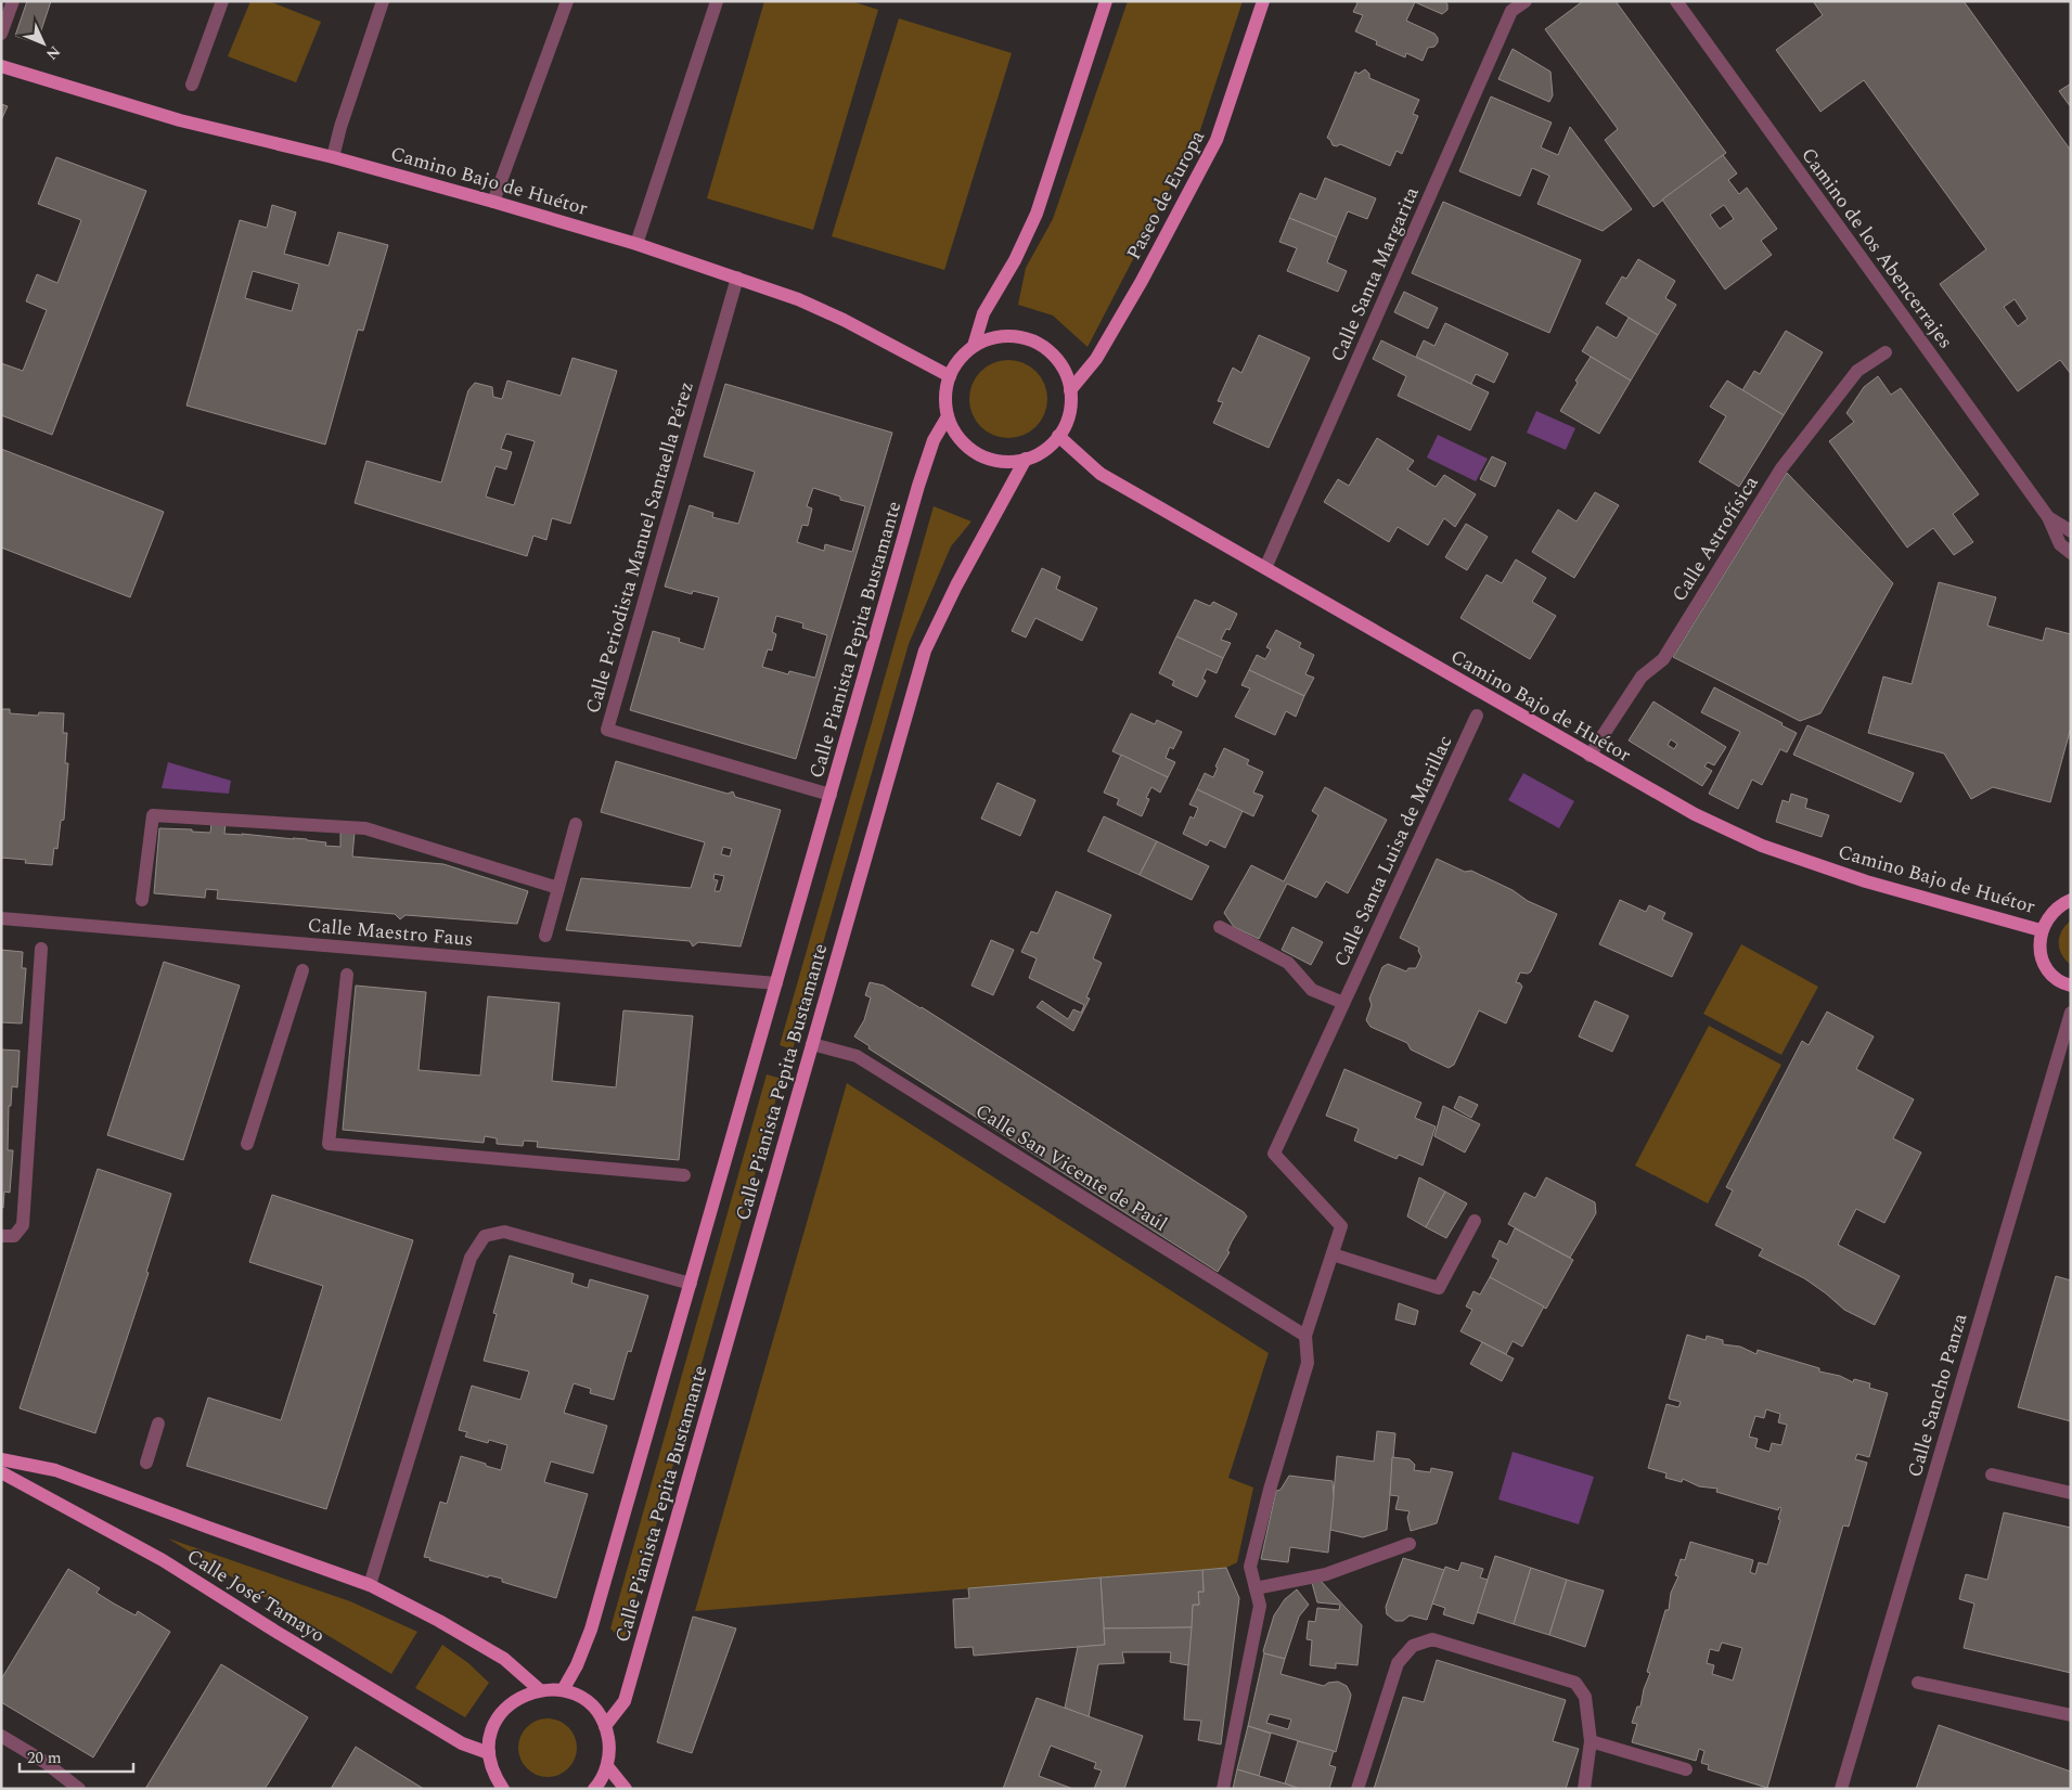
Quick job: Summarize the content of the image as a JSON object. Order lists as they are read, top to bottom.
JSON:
{
  "streets": {
    "main road": [
      "Camino Bajo de Huétor",
      "Paseo de Europa",
      "Calle Pianista Pepita Bustamante",
      "Calle José Tamayo"
    ],
    "street": [
      "Camino de los Abencerrajes",
      "Calle Santa Margarita",
      "Calle Astrofísica",
      "Calle Periodista Manuel Santaella Pérez",
      "Calle Santa Luisa de Marillac",
      "Calle Maestro Faus",
      "Calle San Vicente de Paúl",
      "Calle Sancho Panza"
    ]
  },
  "crossings": [
    ["Camino Bajo de Huétor", "Paseo de Europa"],
    ["Camino Bajo de Huétor", "Calle Santa Margarita"],
    ["Camino Bajo de Huétor", "Calle Astrofísica"],
    ["Camino Bajo de Huétor", "Calle Periodista Manuel Santaella Pérez"],
    ["Camino Bajo de Huétor", "Calle Pianista Pepita Bustamante"],
    ["Paseo de Europa", "Calle Pianista Pepita Bustamante"],
    ["Calle Periodista Manuel Santaella Pérez", "Calle Pianista Pepita Bustamante"],
    ["Calle Pianista Pepita Bustamante", "Calle Maestro Faus"],
    ["Calle Pianista Pepita Bustamante", "Calle San Vicente de Paúl"],
    ["Calle Santa Luisa de Marillac", "Calle San Vicente de Paúl"]
  ],
  "scale_bar": "20 m",
  "north": "bottom right"
}
